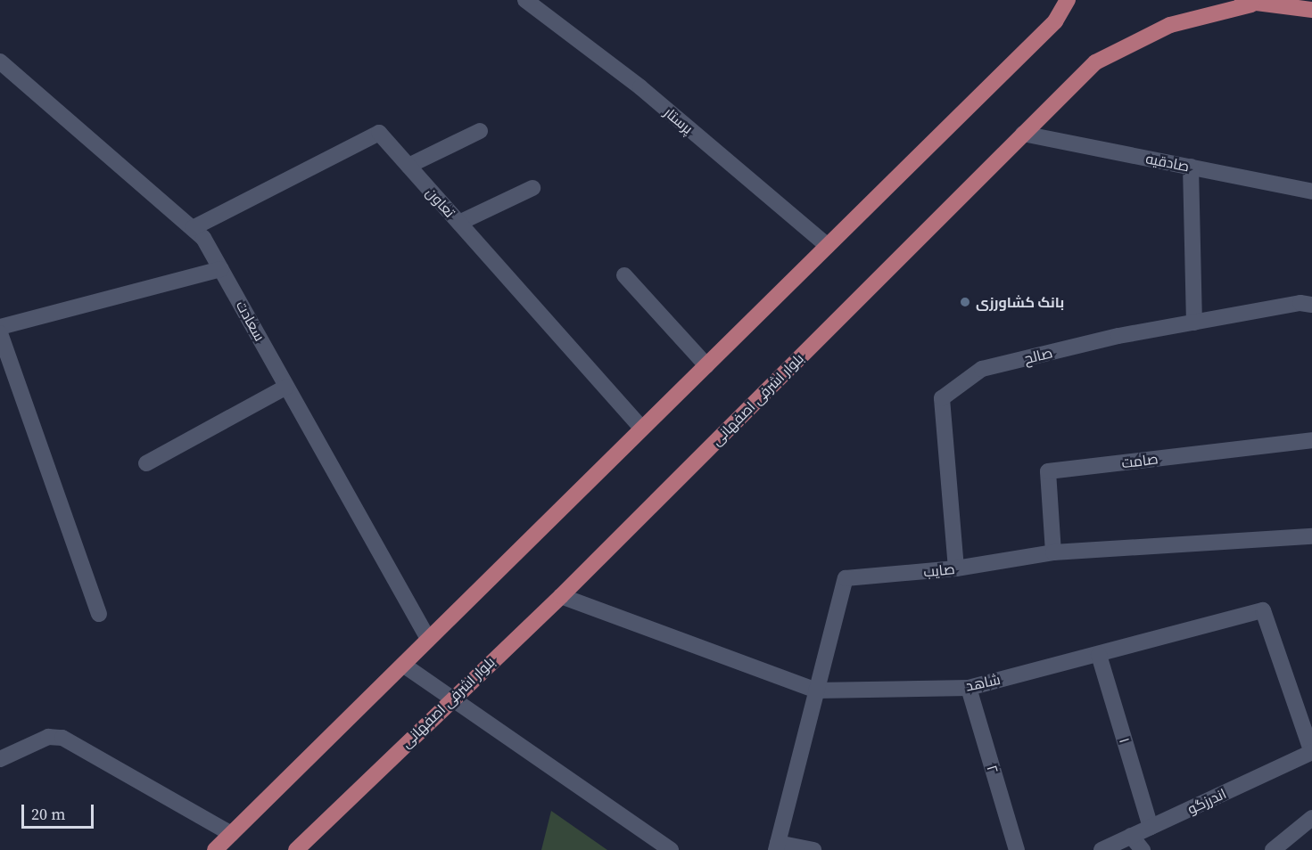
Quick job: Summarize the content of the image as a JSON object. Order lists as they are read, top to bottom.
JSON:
{
  "streets": {
    "main road": ["بلوار اشرفی اصفهانی"],
    "street": [
      "پرستار",
      "صادقیه",
      "تعاون",
      "سعادت",
      "صالح",
      "صامت",
      "صایب",
      "شاهد",
      "۱",
      "۲",
      "اندرزگو"
    ]
  },
  "crossings": [
    ["صادقیه", "بلوار اشرفی اصفهانی"],
    ["تعاون", "سعادت"],
    ["صالح", "صایب"],
    ["بلوار اشرفی اصفهانی", "شاهد"],
    ["صامت", "صایب"],
    ["صایب", "شاهد"],
    ["شاهد", "۱"],
    ["شاهد", "۲"],
    ["شاهد", "اندرزگو"],
    ["۱", "اندرزگو"]
  ],
  "places": ["بانک کشاورزی"],
  "scale_bar": "20 m"
}
